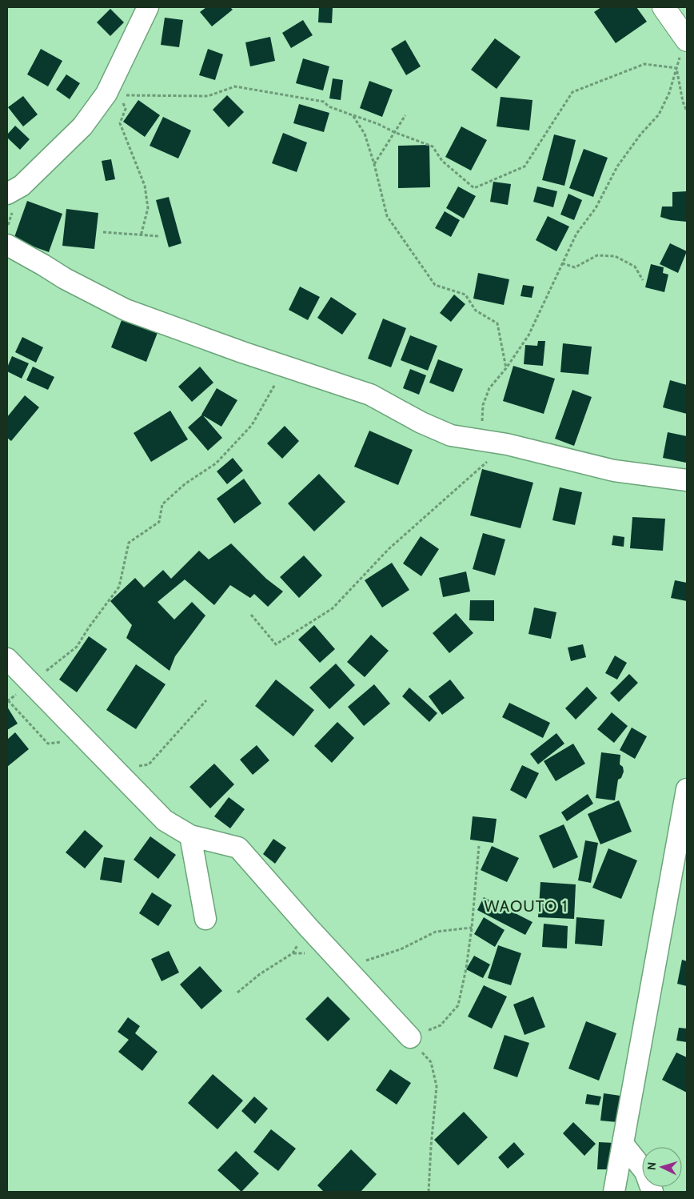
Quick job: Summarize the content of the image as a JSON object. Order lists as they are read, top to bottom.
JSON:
{
  "districts": ["WAOUTO 1"],
  "north": "left"
}
